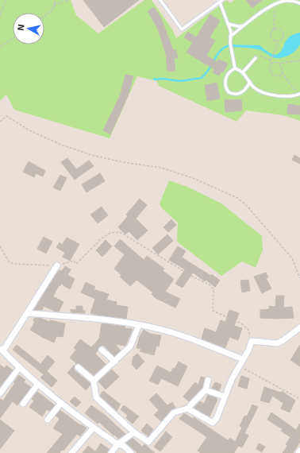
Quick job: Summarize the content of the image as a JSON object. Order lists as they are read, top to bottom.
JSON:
{
  "north": "left"
}
